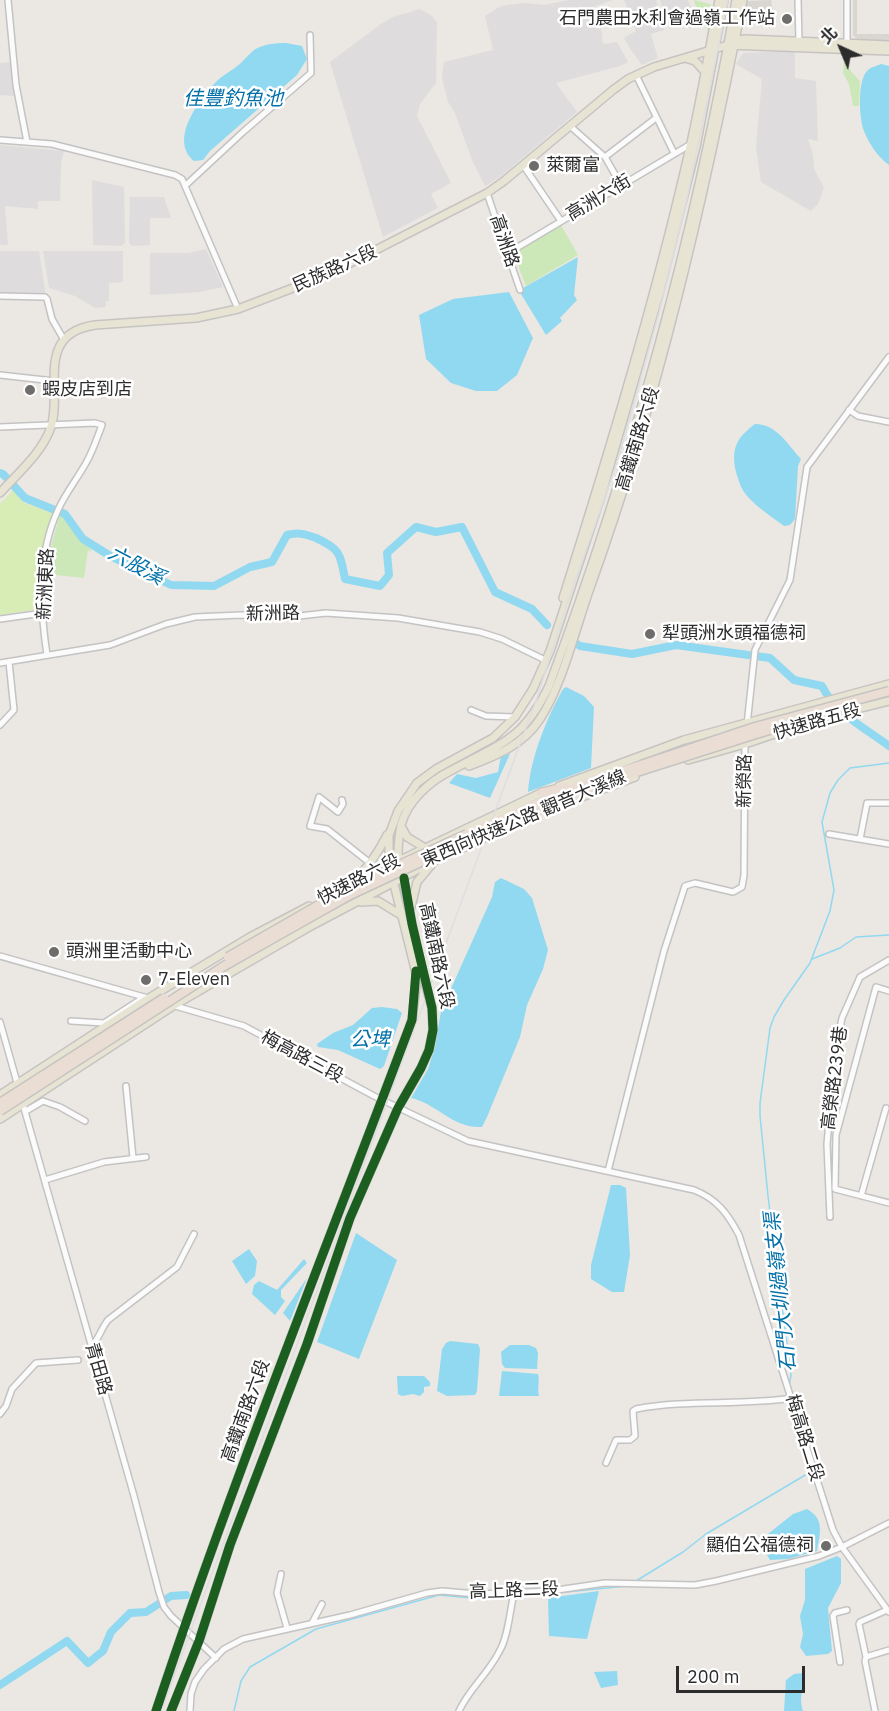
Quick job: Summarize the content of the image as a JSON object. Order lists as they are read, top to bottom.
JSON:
{
  "streets": {
    "highway": ["東西向快速公路 觀音大溪線"],
    "main road": [
      "民族路六段",
      "高鐵南路六段",
      "快速路五段",
      "快速路六段"
    ],
    "street": [
      "高洲六街",
      "高洲路",
      "新洲東路",
      "新洲路",
      "新榮路",
      "梅高路三段",
      "高榮路239巷",
      "青田路",
      "梅高路二段",
      "高上路二段"
    ]
  },
  "crossings": [
    ["高洲六街", "高洲路"],
    ["高洲六街", "高鐵南路六段"],
    ["高洲路", "民族路六段"],
    ["民族路六段", "高鐵南路六段"],
    ["高鐵南路六段", "新洲路"],
    ["高鐵南路六段", "快速路六段"],
    ["高鐵南路六段", "梅高路三段"],
    ["高鐵南路六段", "青田路"],
    ["新洲東路", "新洲路"],
    ["快速路五段", "新榮路"],
    ["快速路五段", "快速路六段"],
    ["新榮路", "快速路六段"],
    ["新榮路", "梅高路二段"],
    ["快速路六段", "梅高路三段"],
    ["快速路六段", "青田路"],
    ["梅高路三段", "梅高路二段"],
    ["梅高路二段", "高上路二段"]
  ],
  "water": [
    "佳豐釣魚池",
    "六股溪",
    "公埤",
    "石門大圳過嶺支渠"
  ],
  "places": [
    "石門農田水利會過嶺工作站",
    "萊爾富",
    "蝦皮店到店",
    "犁頭洲水頭福德祠",
    "頭洲里活動中心",
    "7-Eleven",
    "顯伯公福德祠"
  ],
  "scale_bar": "200 m",
  "north": "top left"
}
